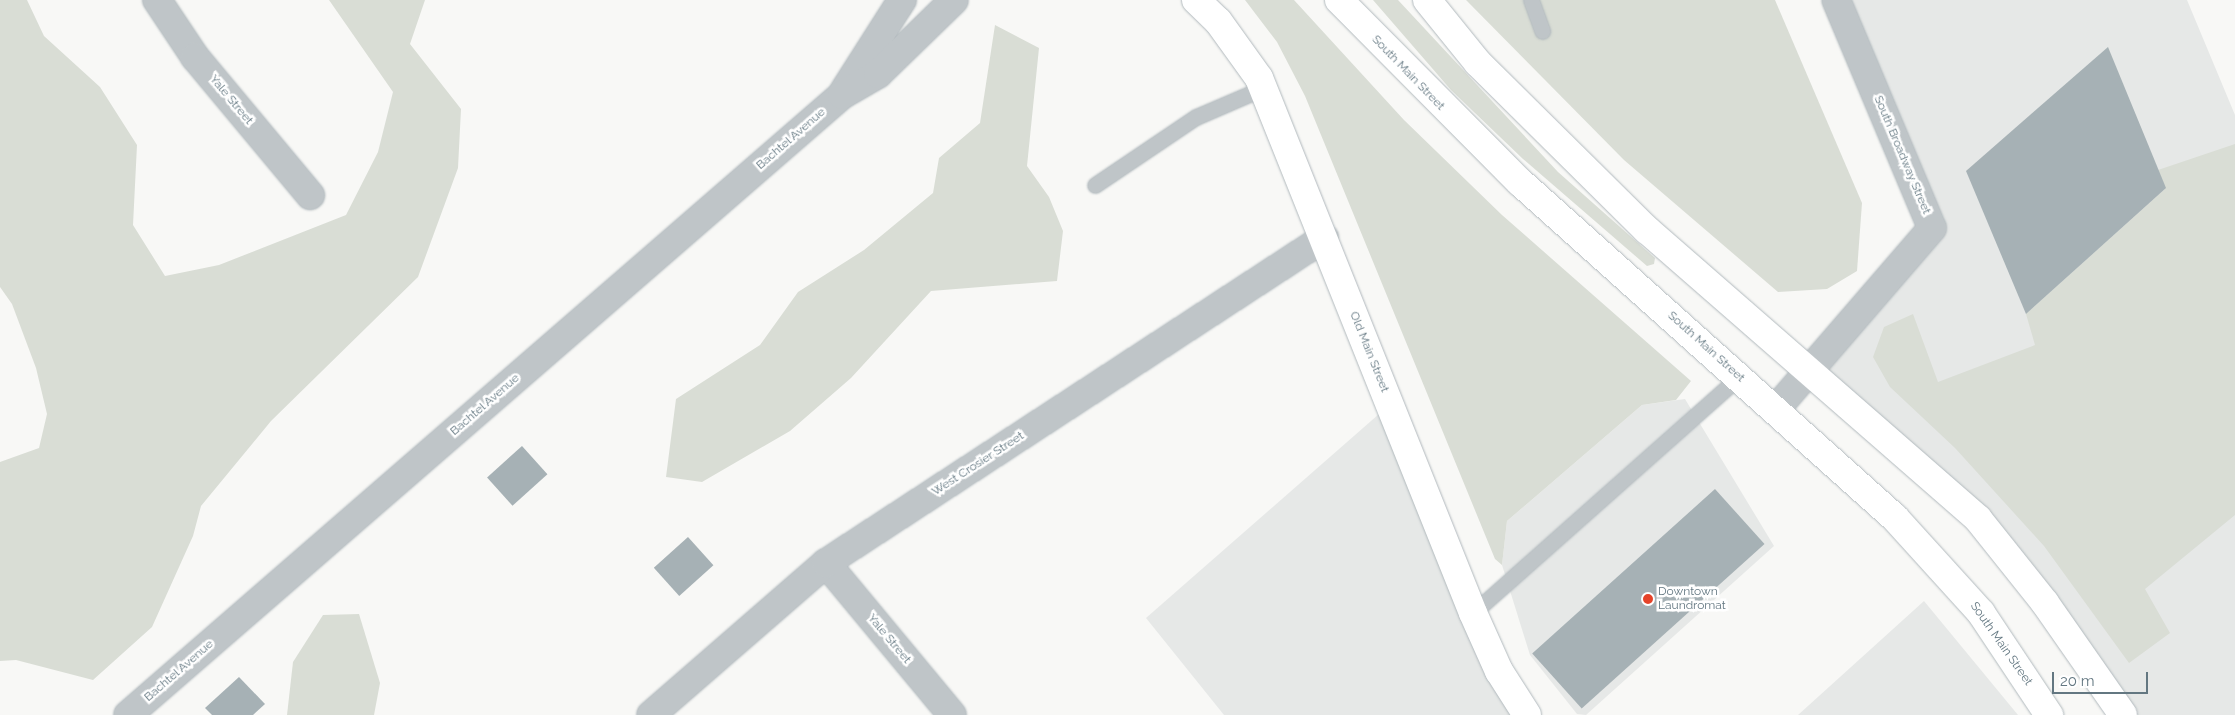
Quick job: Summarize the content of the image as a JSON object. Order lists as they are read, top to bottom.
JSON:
{
  "streets": {
    "main road": ["South Main Street", "Old Main Street"],
    "street": [
      "Yale Street",
      "Bachtel Avenue",
      "South Broadway Street",
      "West Crosier Street"
    ]
  },
  "crossings": [
    ["South Main Street", "South Broadway Street"],
    ["Yale Street", "West Crosier Street"],
    ["Old Main Street", "West Crosier Street"]
  ],
  "places": ["Downtown Laundromat"],
  "scale_bar": "20 m"
}
